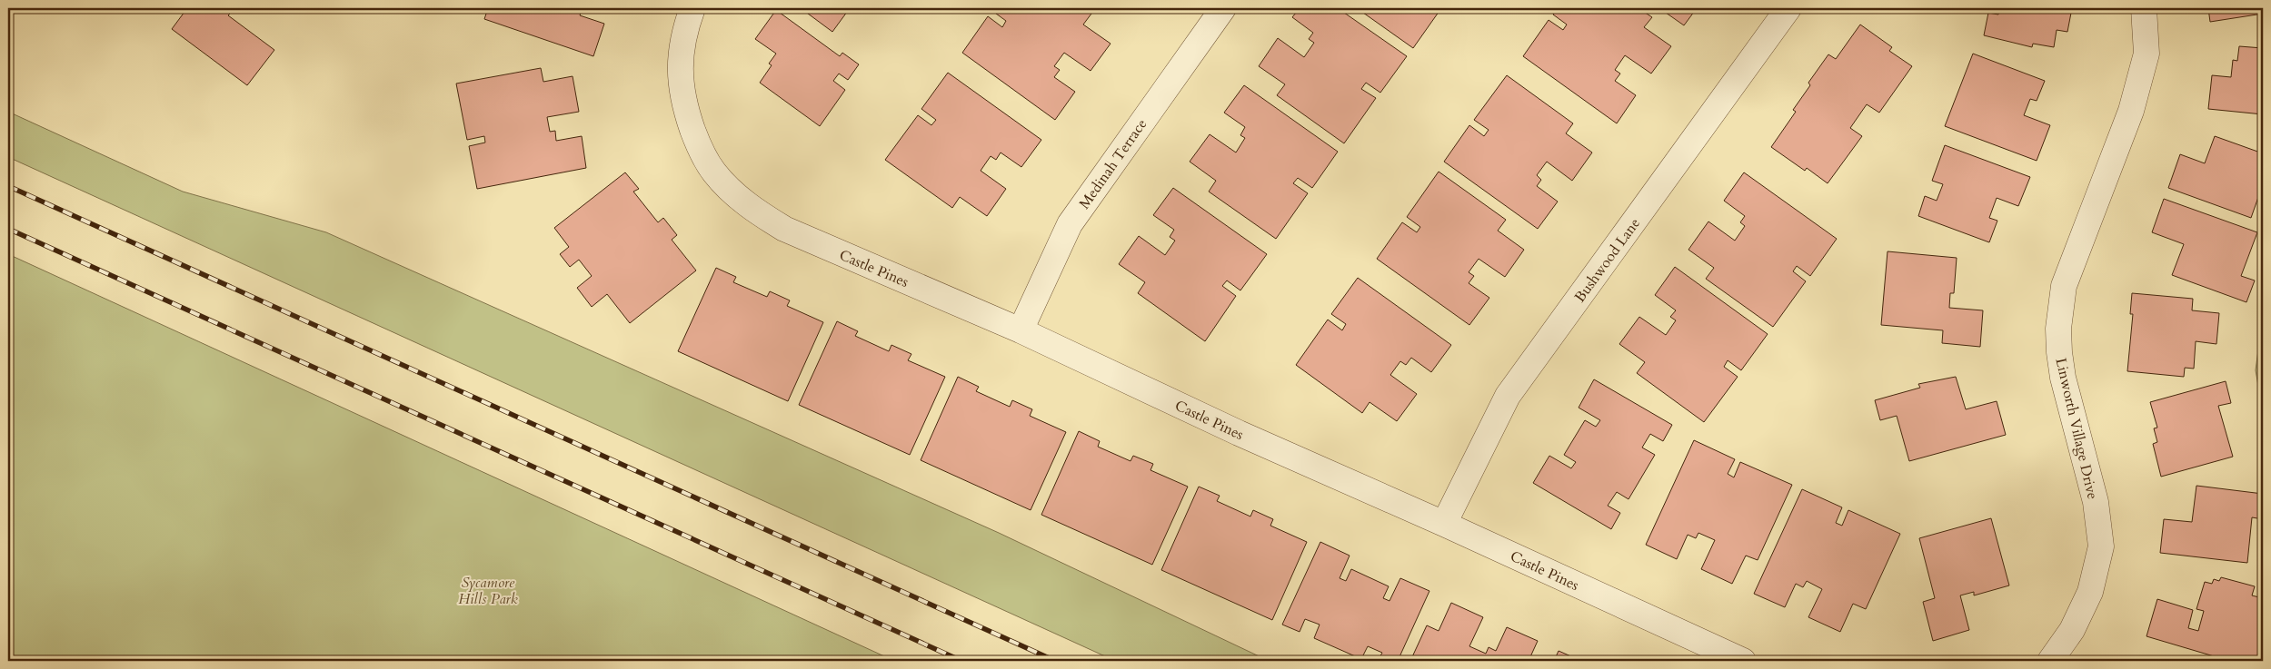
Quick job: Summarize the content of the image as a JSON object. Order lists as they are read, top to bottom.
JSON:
{
  "streets": {
    "street": [
      "Medinah Terrace",
      "Bushwood Lane",
      "Castle Pines",
      "Linworth Village Drive"
    ]
  },
  "crossings": [
    ["Medinah Terrace", "Castle Pines"],
    ["Bushwood Lane", "Castle Pines"]
  ],
  "parks": ["Sycamore Hills Park"]
}
